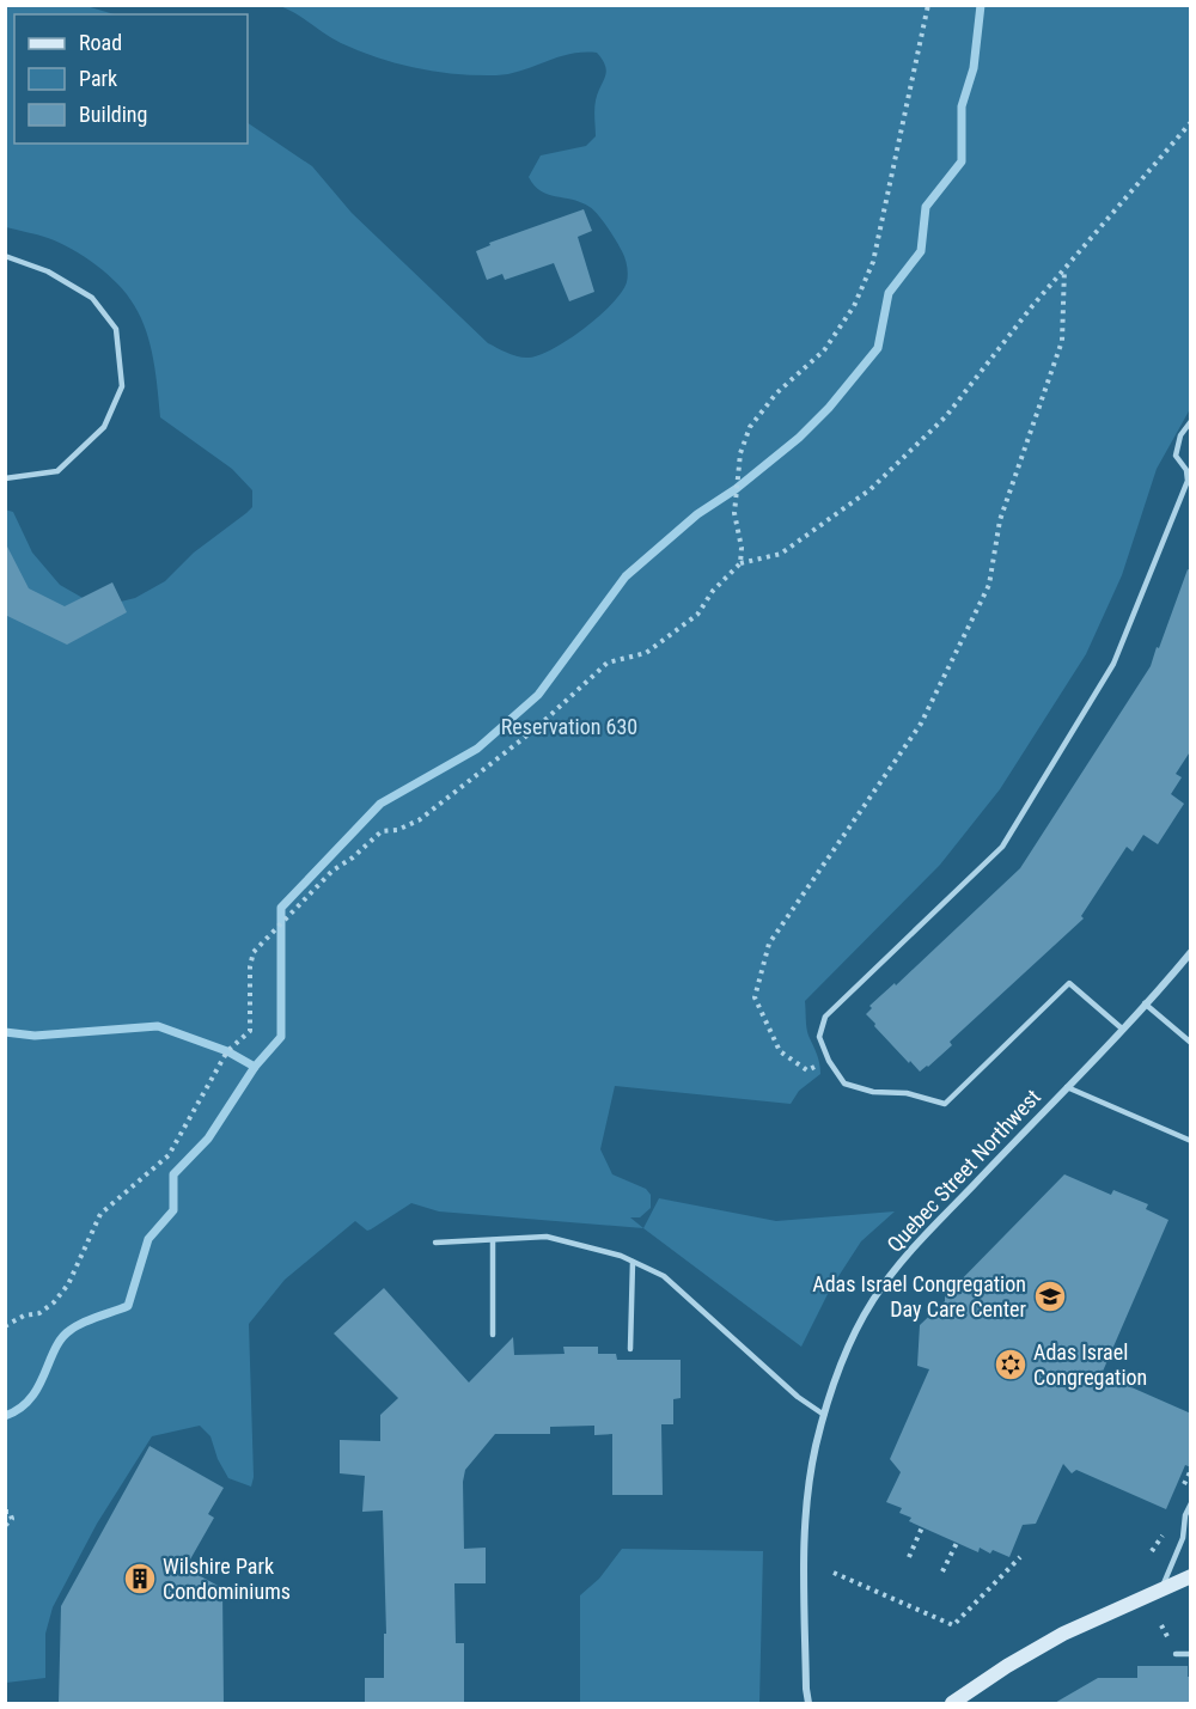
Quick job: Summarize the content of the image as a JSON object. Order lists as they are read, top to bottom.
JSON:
{
  "streets": {
    "street": ["Quebec Street Northwest"]
  },
  "parks": ["Reservation 630"],
  "places": {
    "school or university": ["Adas Israel Congregation Day Care Center"],
    "synagogue": ["Adas Israel Congregation"],
    "building": ["Wilshire Park Condominiums"]
  },
  "legend": ["Road", "Park", "Building"]
}
